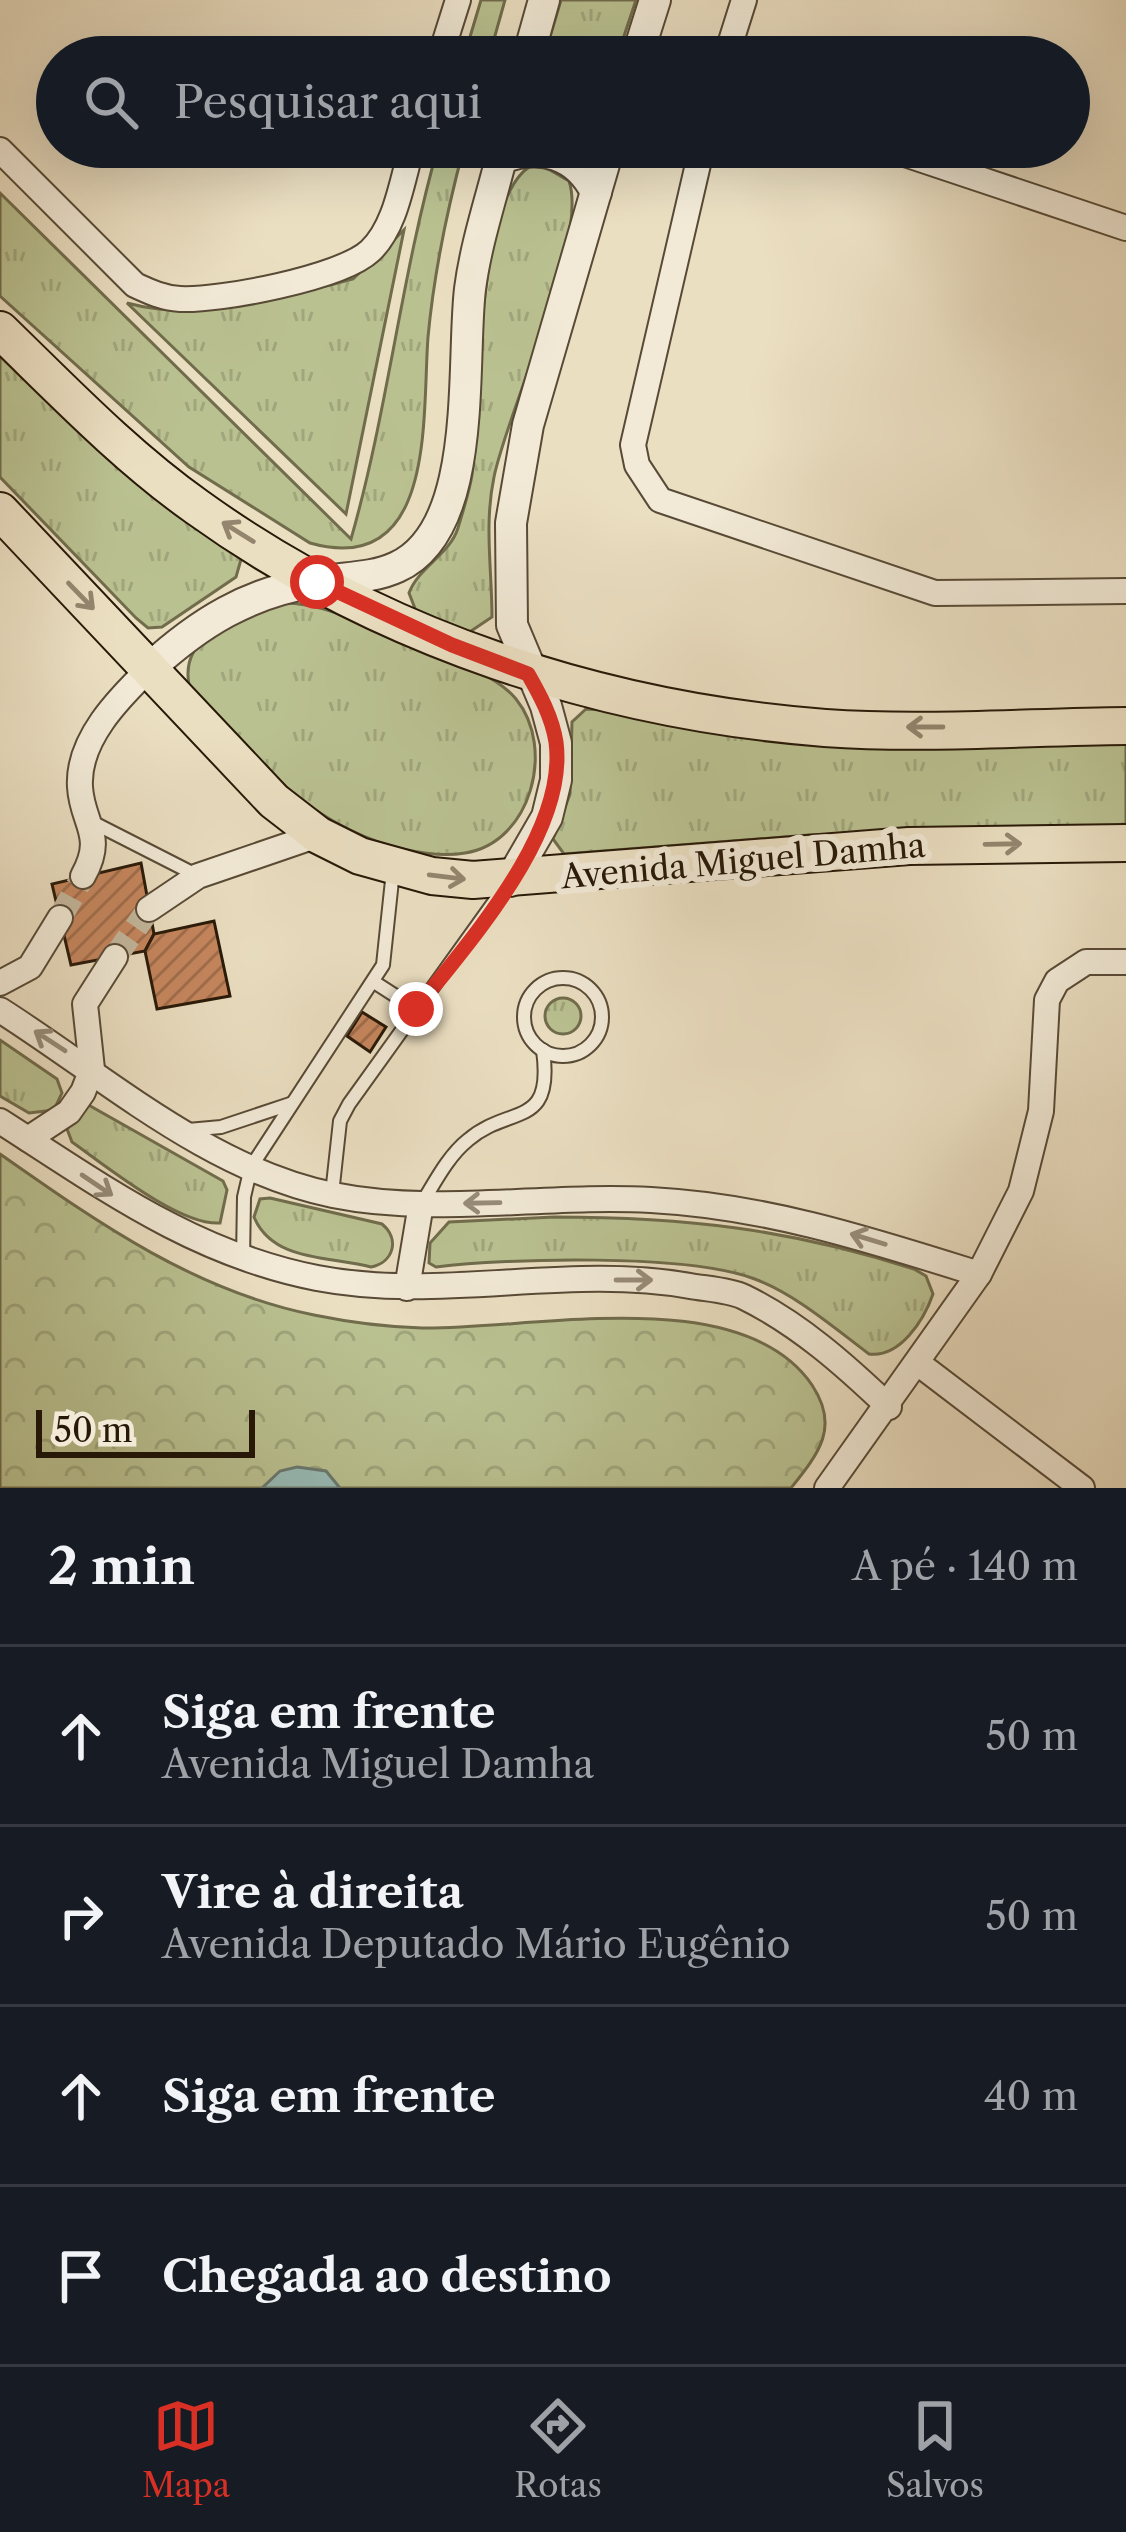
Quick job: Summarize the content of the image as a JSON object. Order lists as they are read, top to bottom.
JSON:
{
  "streets": {
    "main road": ["Avenida Miguel Damha"]
  },
  "scale_bar": "50 m",
  "page": {
    "search": "Pesquisar aqui",
    "scale": "50 m",
    "heading": ["2 min", "A pé · 140 m"],
    "list": [
      ["Siga em frente", "Avenida Miguel Damha", "50 m"],
      ["Vire à direita", "Avenida Deputado Mário Eugênio", "50 m"],
      ["Siga em frente", "40 m"],
      "Chegada ao destino"
    ],
    "nav": ["Mapa", "Rotas", "Salvos"]
  }
}
